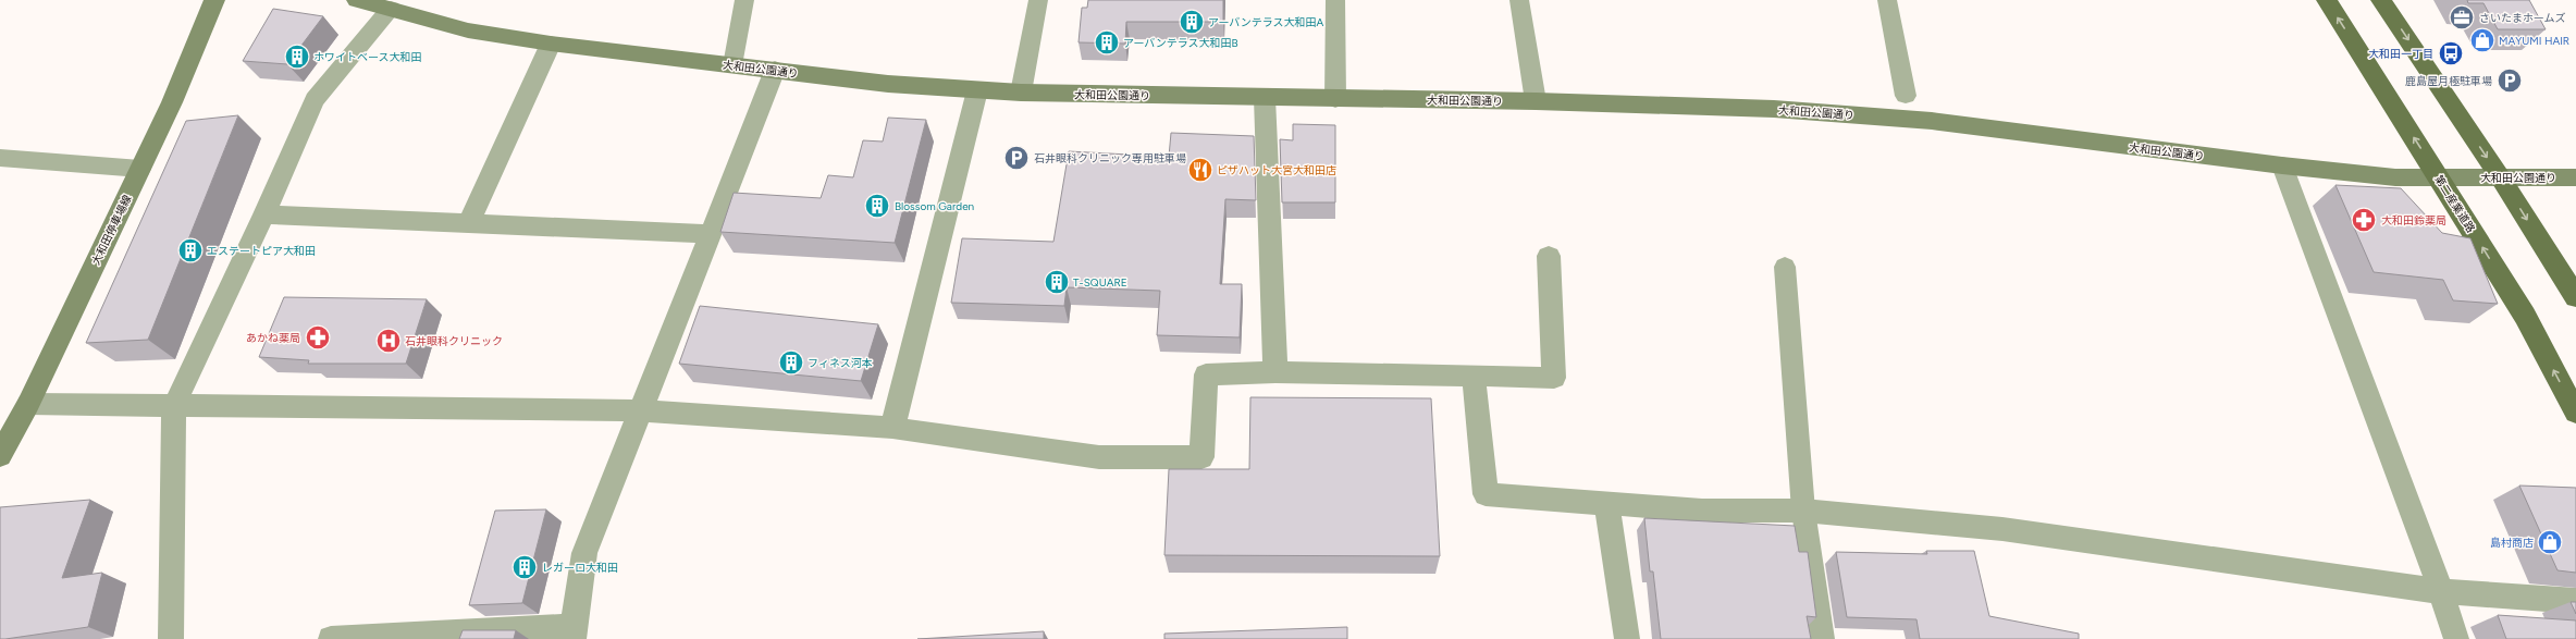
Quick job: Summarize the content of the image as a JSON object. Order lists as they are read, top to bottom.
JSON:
{
  "streets": {
    "main road": ["第二産業道路"],
    "street": ["大和田公園通り", "大和田停車場線"]
  },
  "crossings": [
    ["大和田公園通り", "第二産業道路"]
  ],
  "places": {
    "office": ["さいたまホームズ"],
    "building": [
      "アーバンテラス大和田A",
      "アーバンテラス大和田B",
      "ホワイトベース大和田",
      "Blossom Garden",
      "エステートピア大和田",
      "T-SQUARE",
      "フィネス河本",
      "レガーロ大和田"
    ],
    "shop": ["MAYUMI HAIR", "島村商店"],
    "bus stop": ["大和田一丁目"],
    "parking": ["鹿島屋月極駐車場", "石井眼科クリニック専用駐車場"],
    "restaurant": ["ピザハット大宮大和田店"],
    "pharmacy": ["大和田鈴薬局", "あかね薬局"],
    "hospital": ["石井眼科クリニック"]
  }
}
